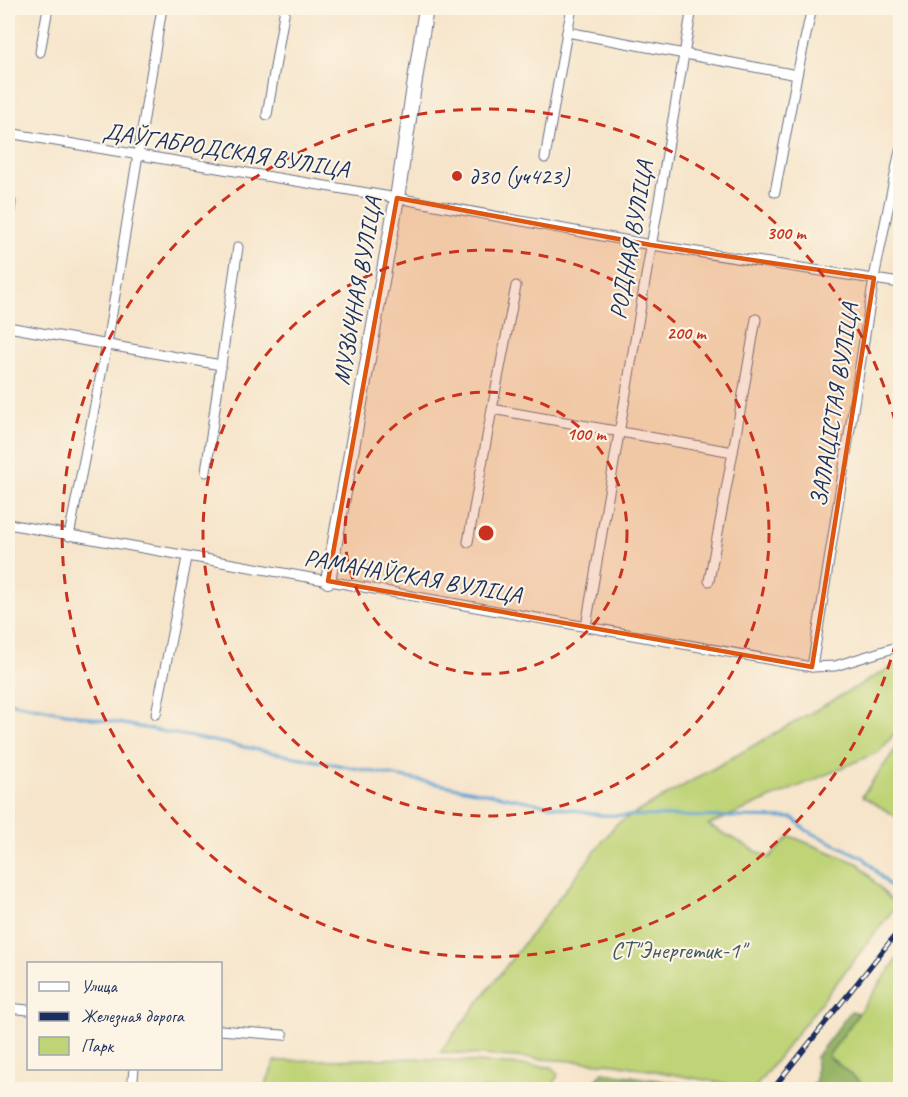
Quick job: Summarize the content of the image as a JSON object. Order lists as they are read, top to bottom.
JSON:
{
  "streets": {
    "street": [
      "ДАЎГАБРОДСКАЯ ВУЛІЦА",
      "РОДНАЯ ВУЛІЦА",
      "МУЗЫЧНАЯ ВУЛІЦА",
      "ЗАЛАЦІСТАЯ ВУЛІЦА",
      "РАМАНАЎСКАЯ ВУЛІЦА"
    ]
  },
  "crossings": [
    ["ДАЎГАБРОДСКАЯ ВУЛІЦА", "РОДНАЯ ВУЛІЦА"],
    ["ДАЎГАБРОДСКАЯ ВУЛІЦА", "МУЗЫЧНАЯ ВУЛІЦА"],
    ["ДАЎГАБРОДСКАЯ ВУЛІЦА", "ЗАЛАЦІСТАЯ ВУЛІЦА"],
    ["РОДНАЯ ВУЛІЦА", "РАМАНАЎСКАЯ ВУЛІЦА"],
    ["МУЗЫЧНАЯ ВУЛІЦА", "РАМАНАЎСКАЯ ВУЛІЦА"],
    ["ЗАЛАЦІСТАЯ ВУЛІЦА", "РАМАНАЎСКАЯ ВУЛІЦА"]
  ],
  "parks": ["СТ\"Энергетик-1\""],
  "places": ["д30 (уч423)"],
  "legend": ["Улица", "Железная дорога", "Парк"],
  "rings": ["300 m", "200 m", "100 m"]
}
